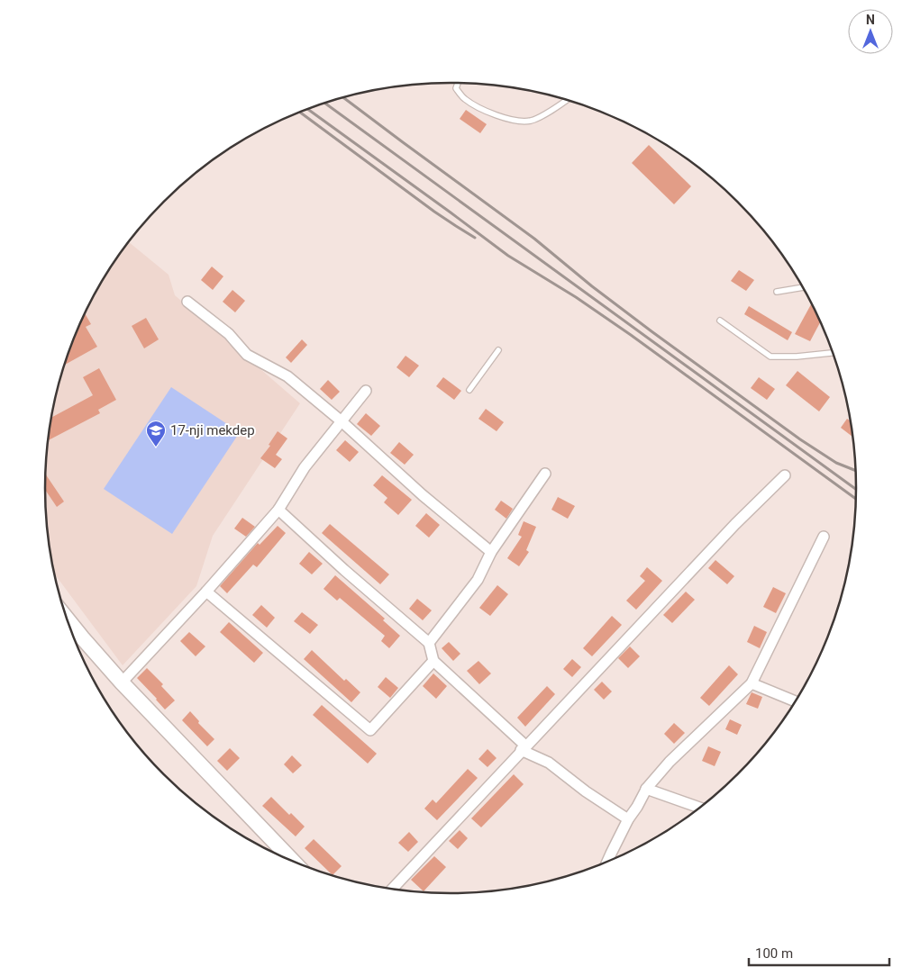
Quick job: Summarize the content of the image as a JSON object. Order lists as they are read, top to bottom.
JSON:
{
  "places": {
    "school or university": ["17-nji mekdep"]
  },
  "scale_bar": "100 m",
  "north": "top"
}
